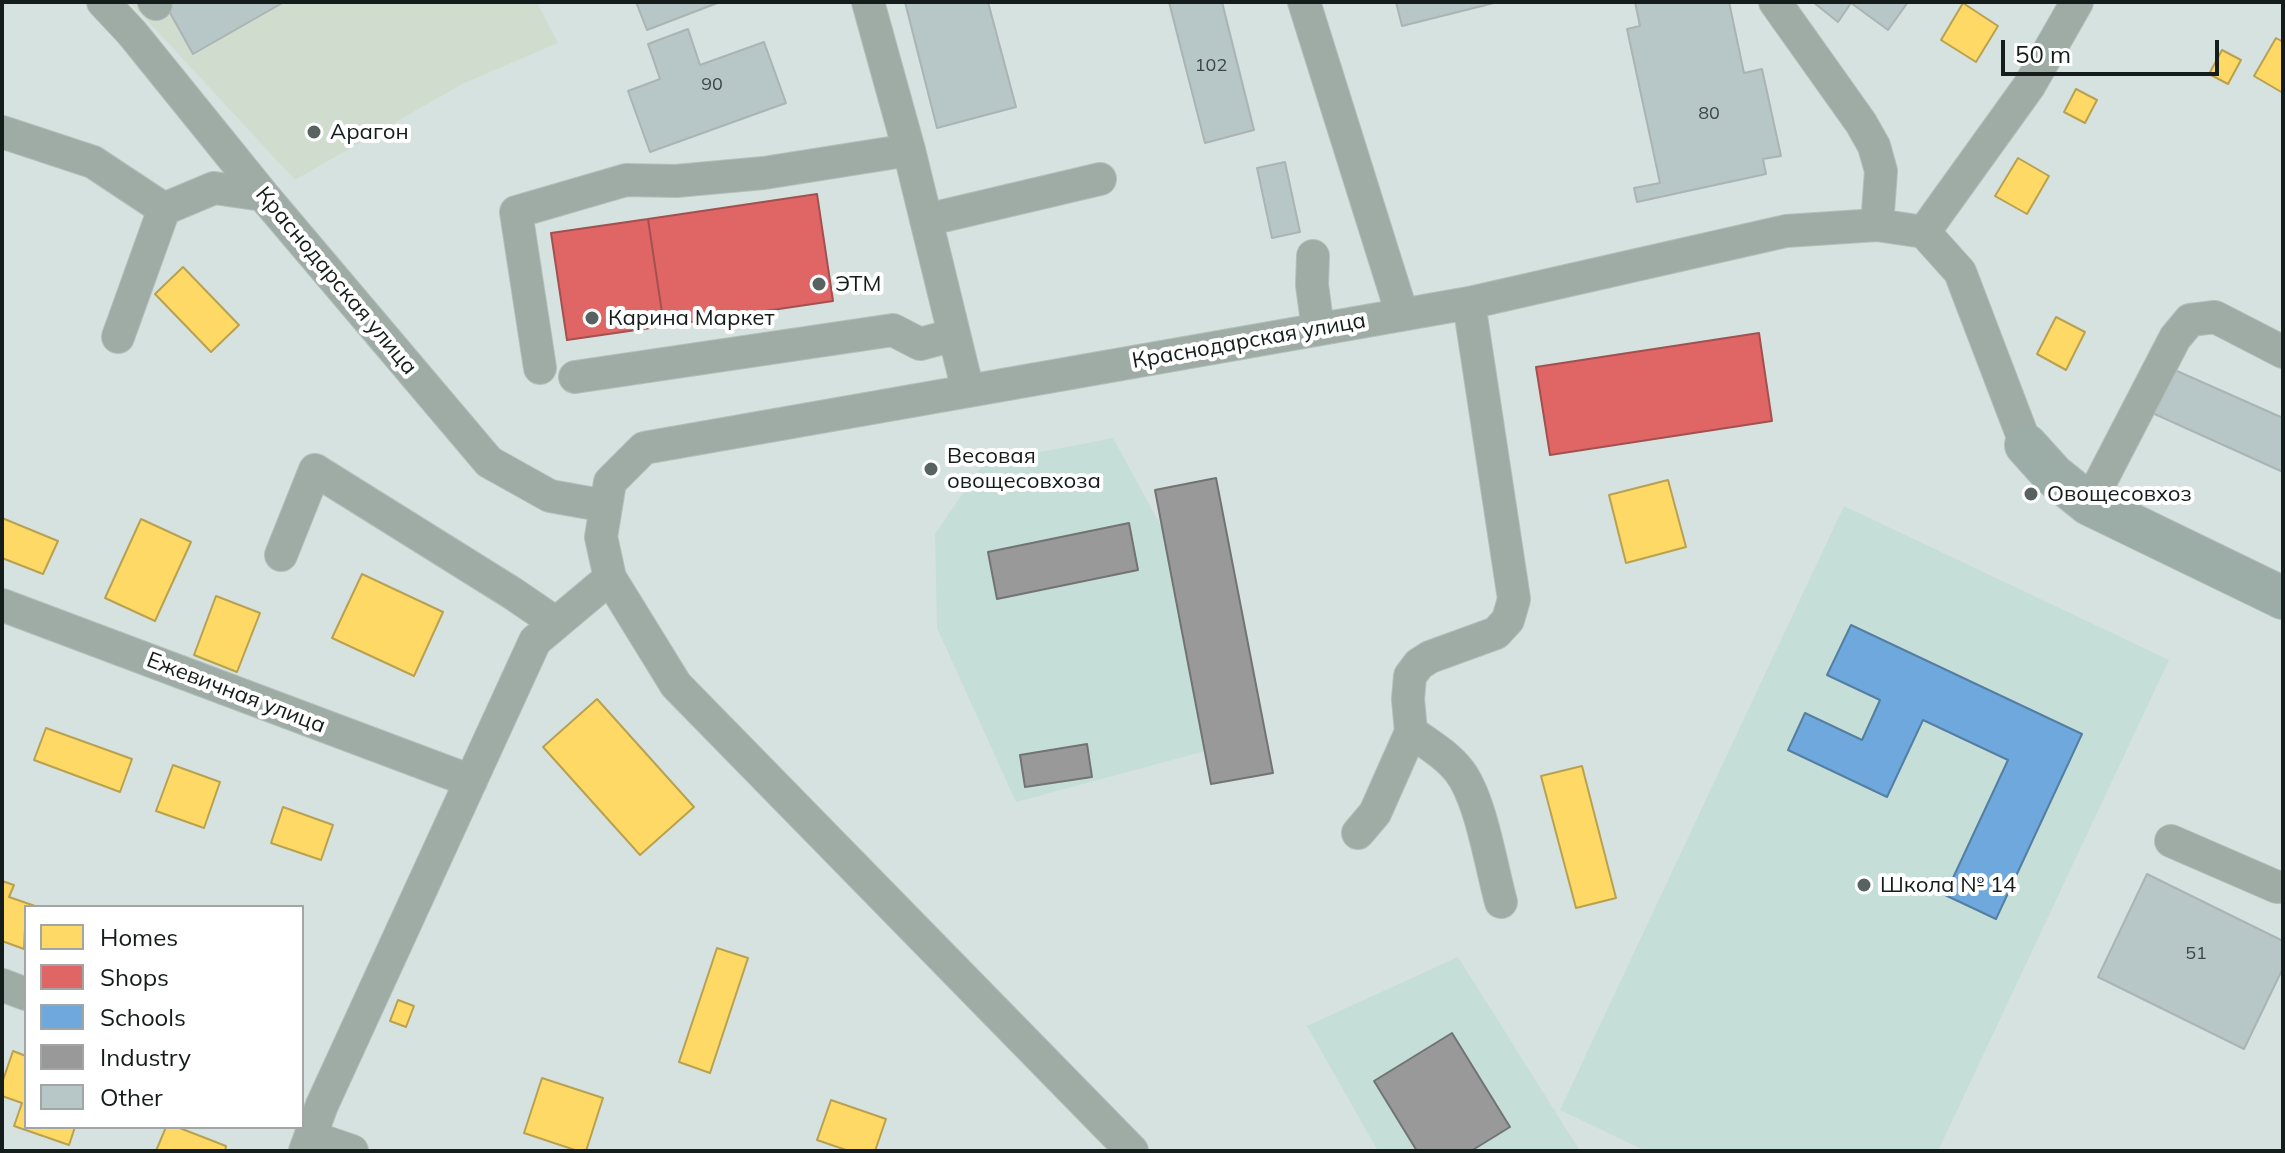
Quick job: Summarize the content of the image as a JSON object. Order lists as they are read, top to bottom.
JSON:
{
  "streets": {
    "street": ["Краснодарская улица", "Ежевичная улица"]
  },
  "places": [
    "Арагон",
    "ЭТМ",
    "Карина Маркет",
    "Весовая овощесовхоза",
    "Овощесовхоз",
    "Школа № 14"
  ],
  "house_numbers": [
    "102",
    "90",
    "80",
    "51"
  ],
  "legend": [
    "Homes",
    "Shops",
    "Schools",
    "Industry",
    "Other"
  ],
  "scale_bar": "50 m"
}
